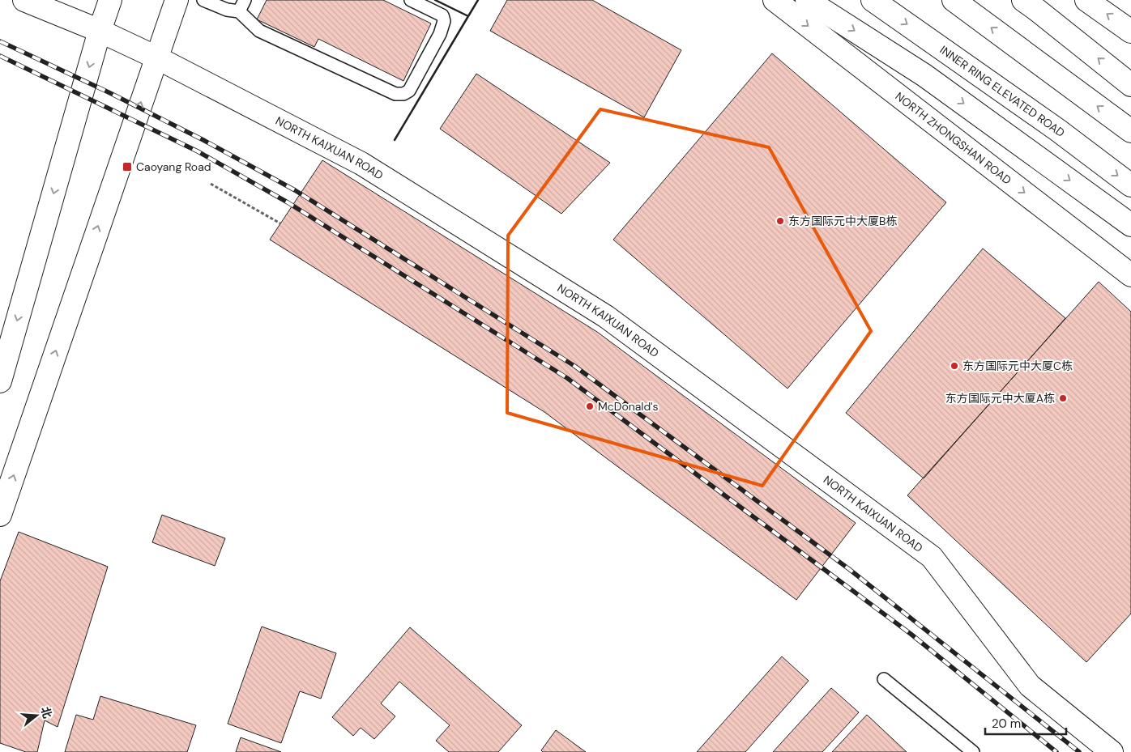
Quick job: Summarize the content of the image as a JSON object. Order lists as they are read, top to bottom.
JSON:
{
  "streets": {
    "main road": ["INNER RING ELEVATED ROAD", "NORTH ZHONGSHAN ROAD", "NORTH KAIXUAN ROAD"]
  },
  "places": {
    "transit": ["Caoyang Road"],
    "other": [
      "东方国际元中大厦B栋",
      "东方国际元中大厦C栋",
      "东方国际元中大厦A栋",
      "McDonald's"
    ]
  },
  "scale_bar": "20 m",
  "north": "right"
}
